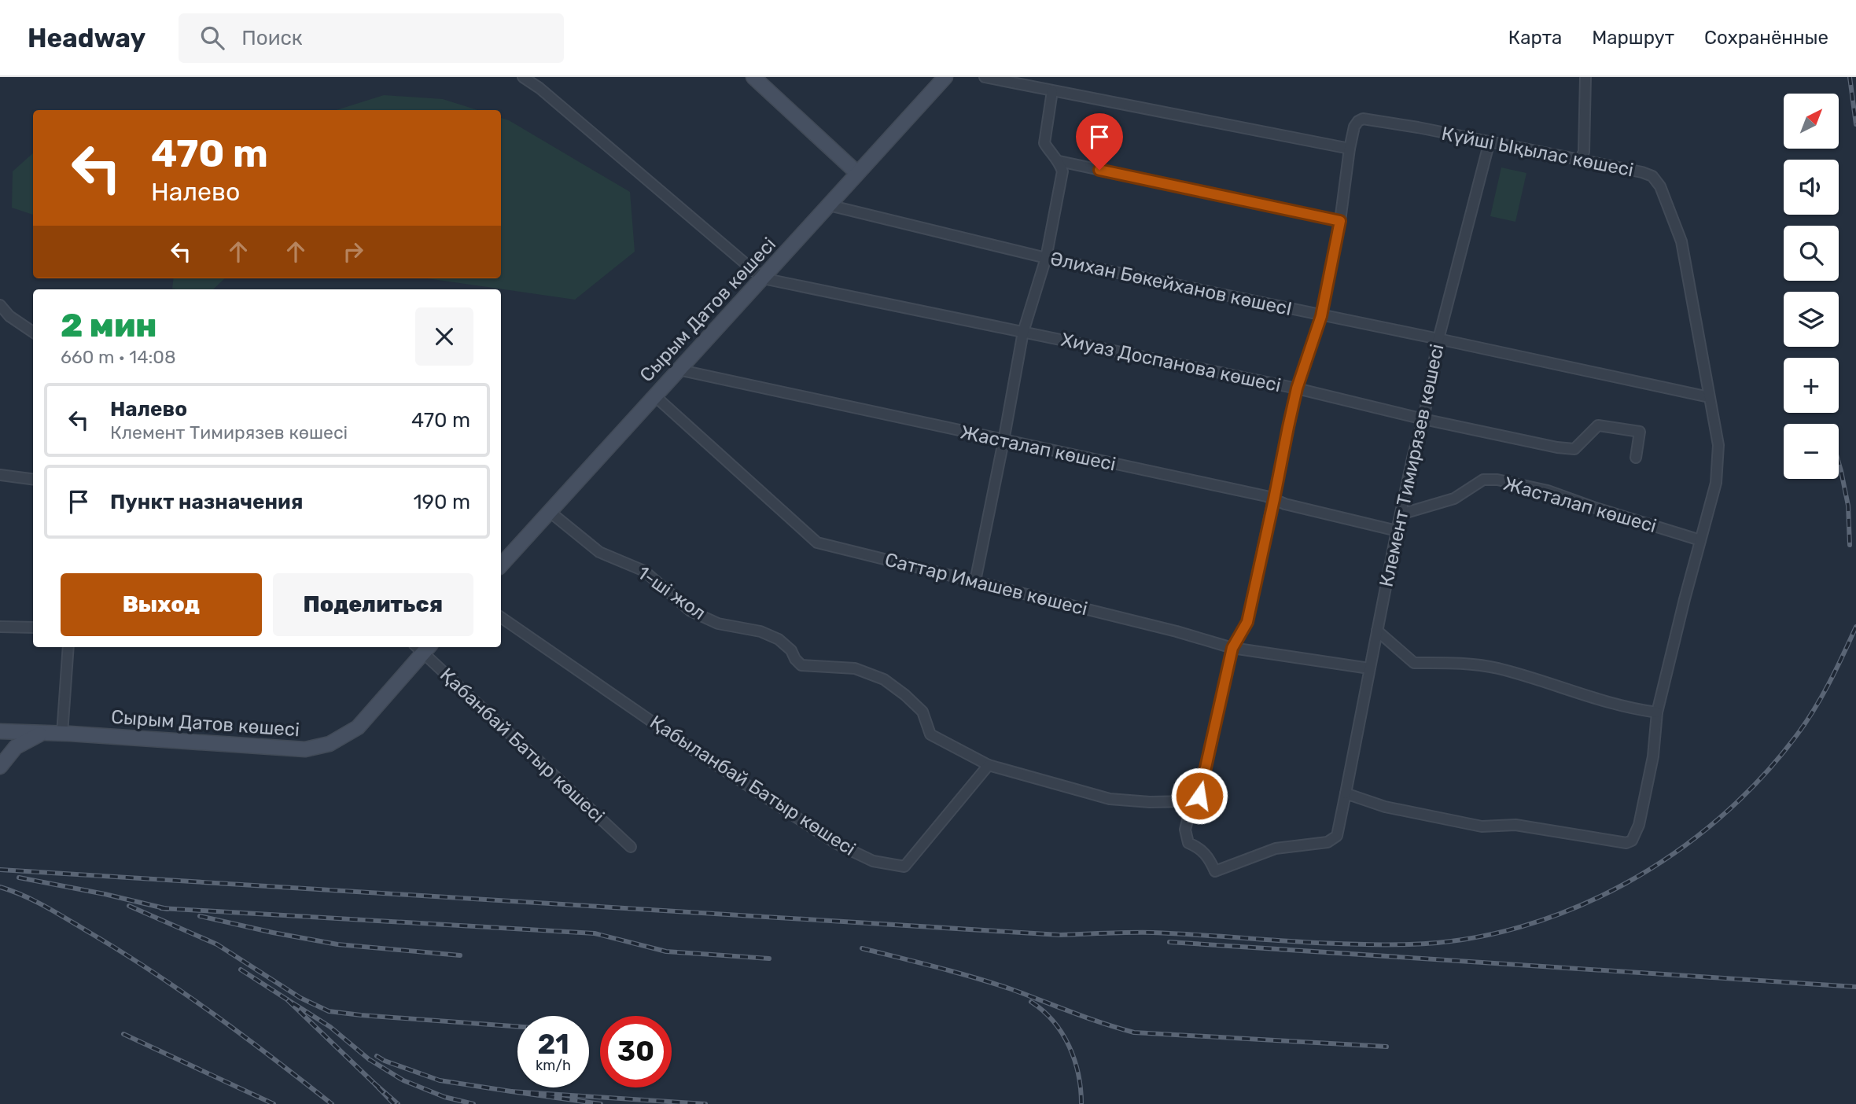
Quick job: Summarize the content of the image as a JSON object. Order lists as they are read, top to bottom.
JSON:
{
  "streets": {
    "main road": ["Сырым Датов көшесі"],
    "street": [
      "Күйші Ықылас көшесі",
      "Әлихан Бөкейханов көшесI",
      "Хиуаз Доспанова көшесі",
      "Жасталап көшесі",
      "Клемент Тимирязев көшесі",
      "Саттар Имашев көшесі",
      "1-ші жол",
      "Қабанбай Батыр көшесі",
      "Қабыланбай Батыр көшесі"
    ]
  },
  "crossings": [
    ["Күйші Ықылас көшесі", "Әлихан Бөкейханов көшесI"],
    ["Күйші Ықылас көшесі", "Жасталап көшесі"],
    ["Күйші Ықылас көшесі", "Клемент Тимирязев көшесі"],
    ["Әлихан Бөкейханов көшесI", "Сырым Датов көшесі"],
    ["Әлихан Бөкейханов көшесI", "Клемент Тимирязев көшесі"],
    ["Сырым Датов көшесі", "Хиуаз Доспанова көшесі"],
    ["Сырым Датов көшесі", "Жасталап көшесі"],
    ["Сырым Датов көшесі", "Саттар Имашев көшесі"],
    ["Сырым Датов көшесі", "1-ші жол"],
    ["Сырым Датов көшесі", "Қабанбай Батыр көшесі"],
    ["Хиуаз Доспанова көшесі", "Клемент Тимирязев көшесі"],
    ["Жасталап көшесі", "Клемент Тимирязев көшесі"],
    ["Клемент Тимирязев көшесі", "Саттар Имашев көшесі"],
    ["1-ші жол", "Қабыланбай Батыр көшесі"]
  ],
  "north": "top right",
  "page": {
    "header": "Headway",
    "search": "Поиск",
    "nav": ["Карта", "Маршрут", "Сохранённые"],
    "map_buttons": ["+", "−"],
    "turn": ["470 m", "Налево"],
    "heading": ["2 мин", "660 m · 14:08"],
    "list": [
      {
        "name": "Налево",
        "note": "Клемент Тимирязев көшесі",
        "value": "470 m"
      },
      {
        "name": "Пункт назначения",
        "value": "190 m"
      }
    ],
    "buttons": ["Выход", "Поделиться"],
    "speed": "21 km/h",
    "limit": "30"
  }
}
